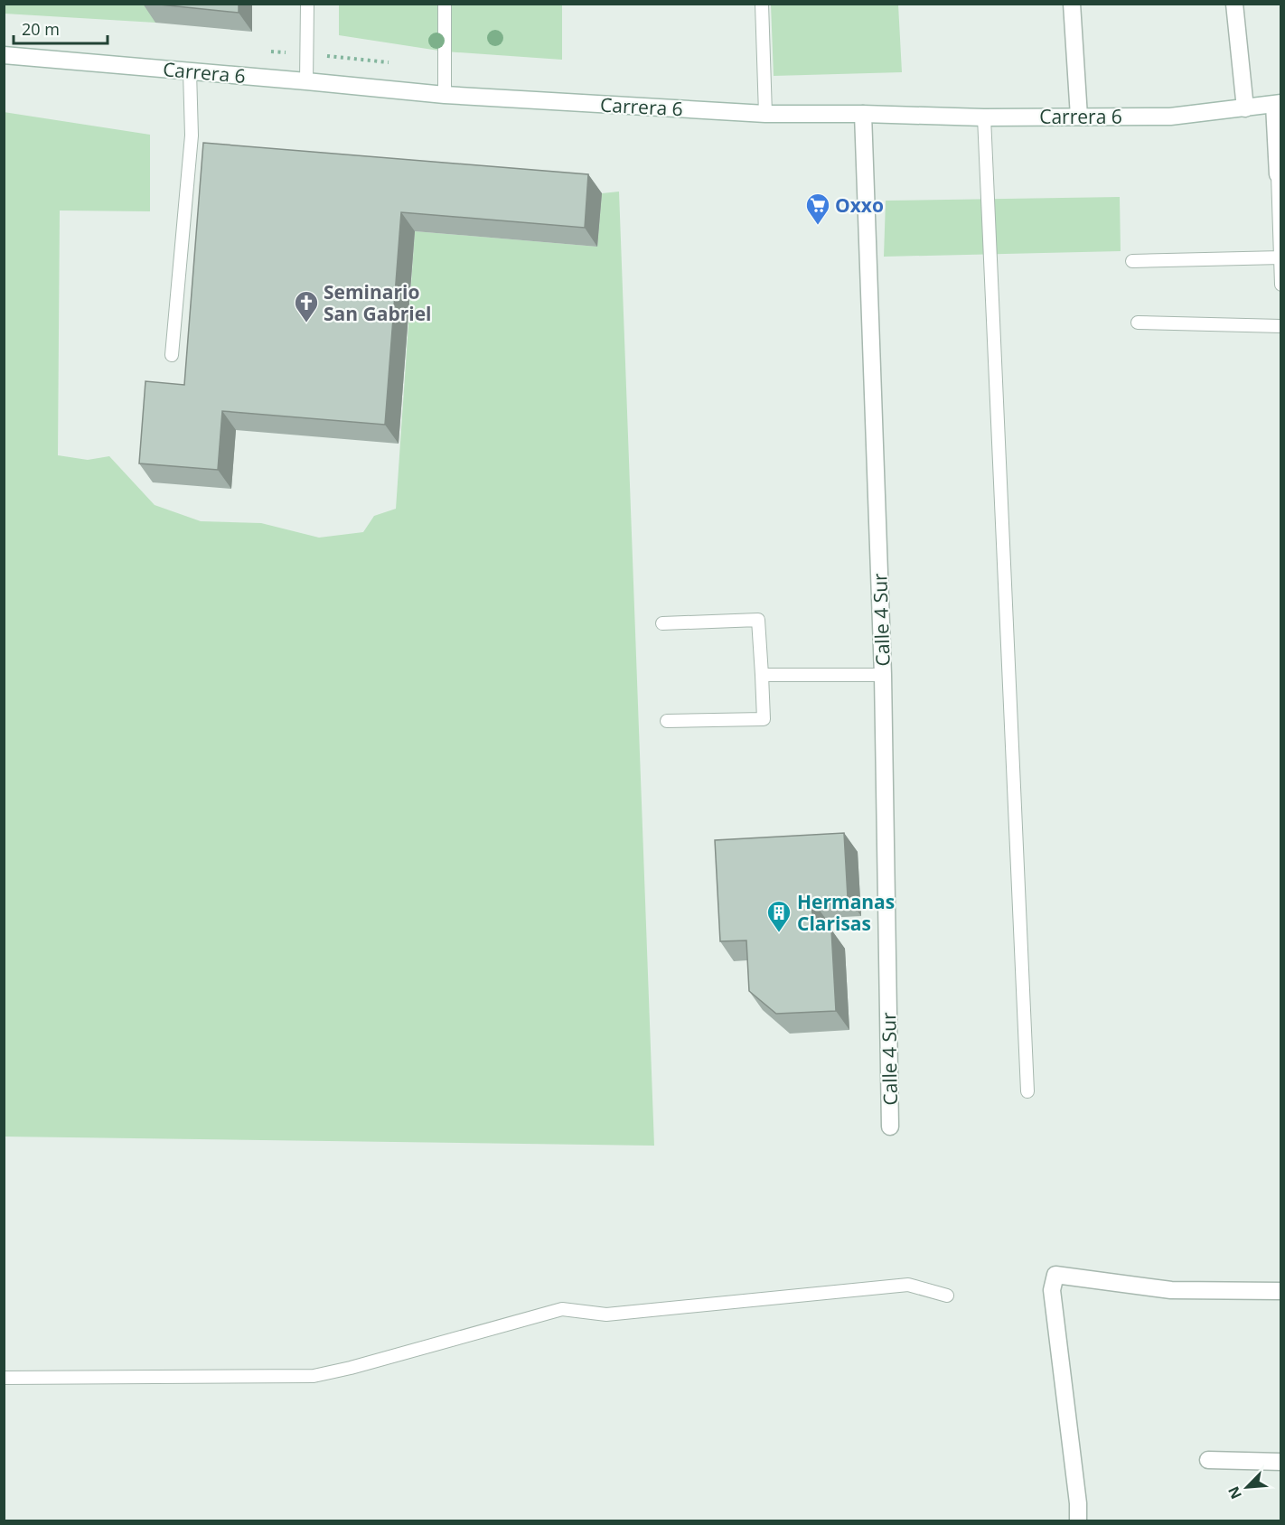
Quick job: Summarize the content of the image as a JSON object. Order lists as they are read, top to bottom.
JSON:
{
  "streets": {
    "street": ["Carrera 6", "Calle 4 Sur"]
  },
  "crossings": [
    ["Carrera 6", "Calle 4 Sur"]
  ],
  "places": {
    "supermarket": ["Oxxo"],
    "church": ["Seminario San Gabriel"],
    "building": ["Hermanas Clarisas"]
  },
  "scale_bar": "20 m",
  "north": "bottom left"
}
